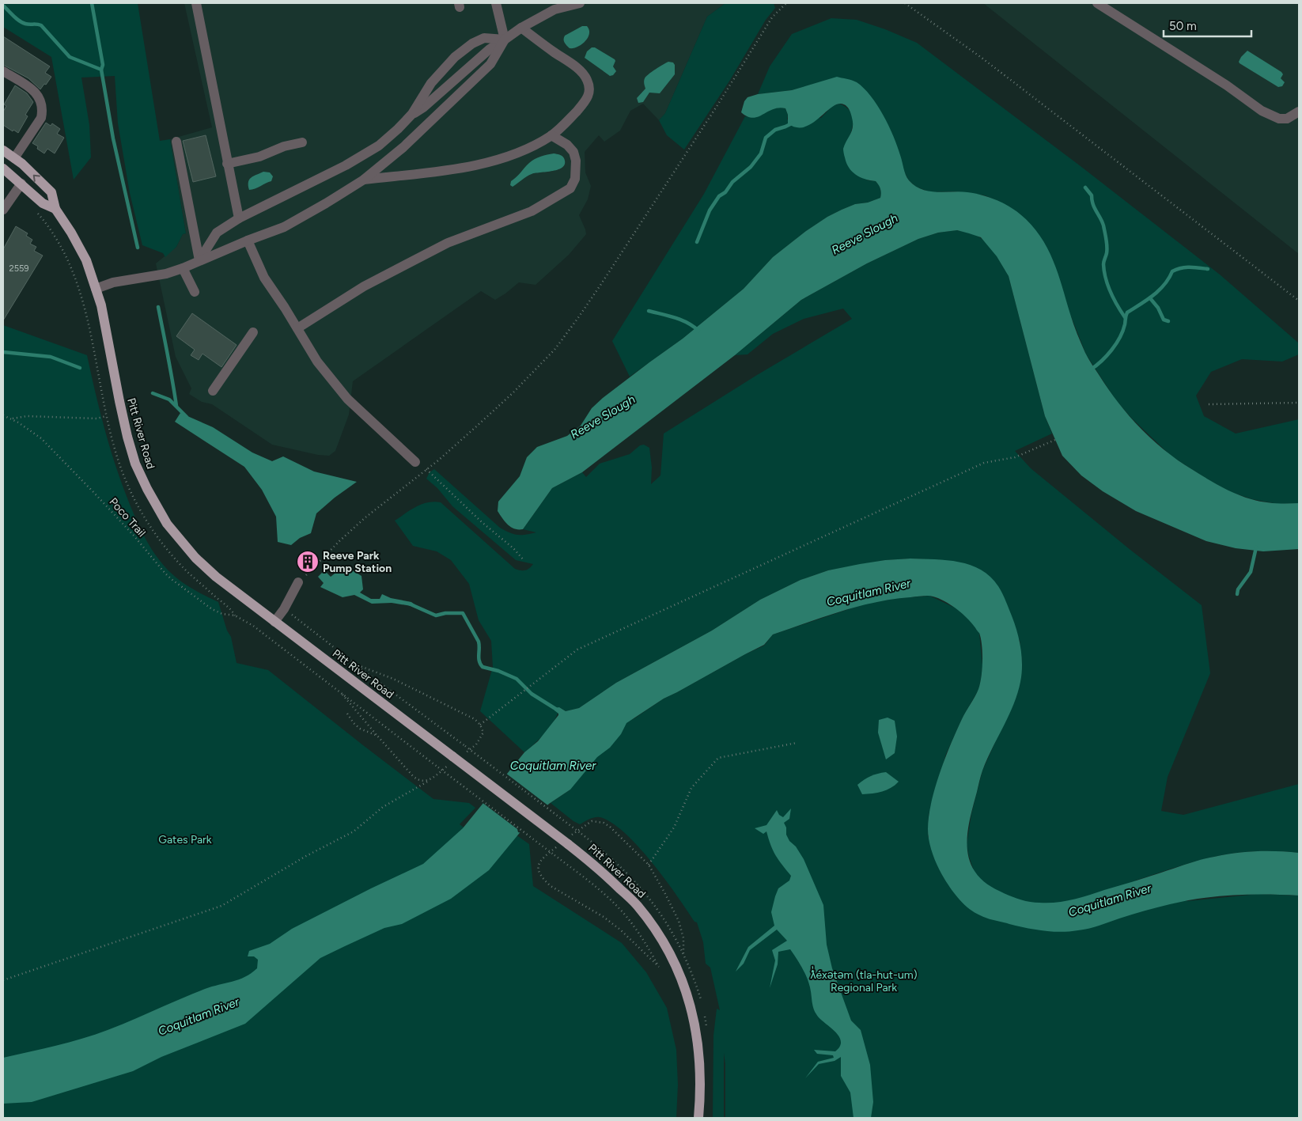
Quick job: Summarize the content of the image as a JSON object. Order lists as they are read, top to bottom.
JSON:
{
  "streets": {
    "main road": ["Pitt River Road"],
    "path": ["Poco Trail"]
  },
  "water": ["Reeve Slough", "Coquitlam River"],
  "parks": ["Gates Park", "ƛ̓éxətəm (tla-hut-um) Regional Park"],
  "places": {
    "building": ["Reeve Park Pump Station"]
  },
  "house_numbers": ["2559"],
  "scale_bar": "50 m"
}
